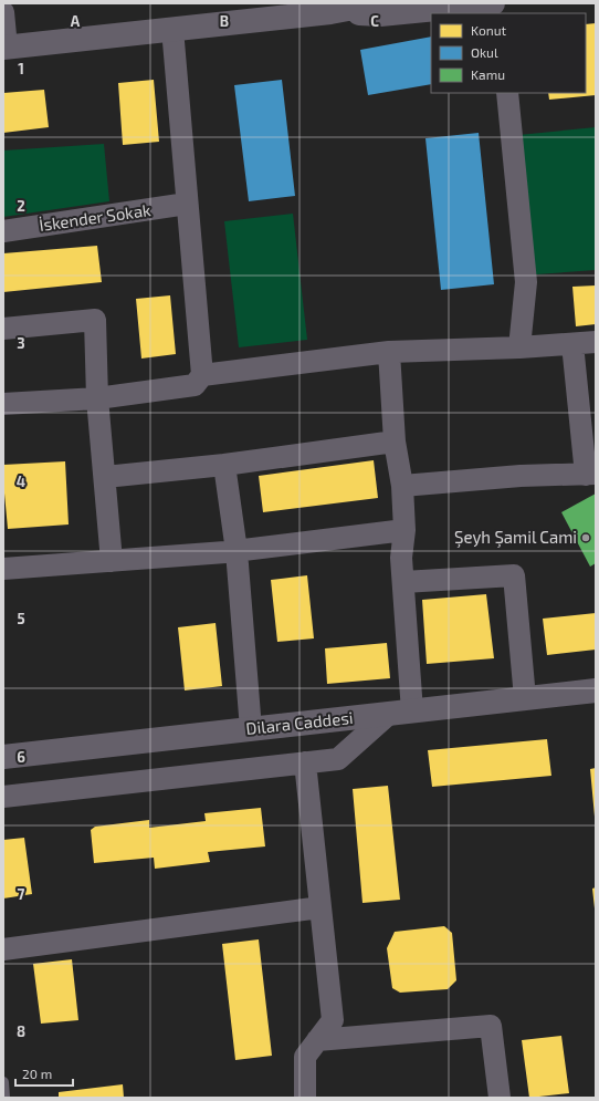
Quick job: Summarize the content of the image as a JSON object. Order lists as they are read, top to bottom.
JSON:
{
  "streets": {
    "street": ["İskender Sokak", "Dilara Caddesi"]
  },
  "places": ["Şeyh Şamil Cami"],
  "legend": ["Konut", "Okul", "Kamu"],
  "scale_bar": "20 m",
  "grid": {
    "columns": ["A", "B", "C"],
    "rows": [
      "1",
      "2",
      "3",
      "4",
      "5",
      "6",
      "7",
      "8"
    ]
  }
}
